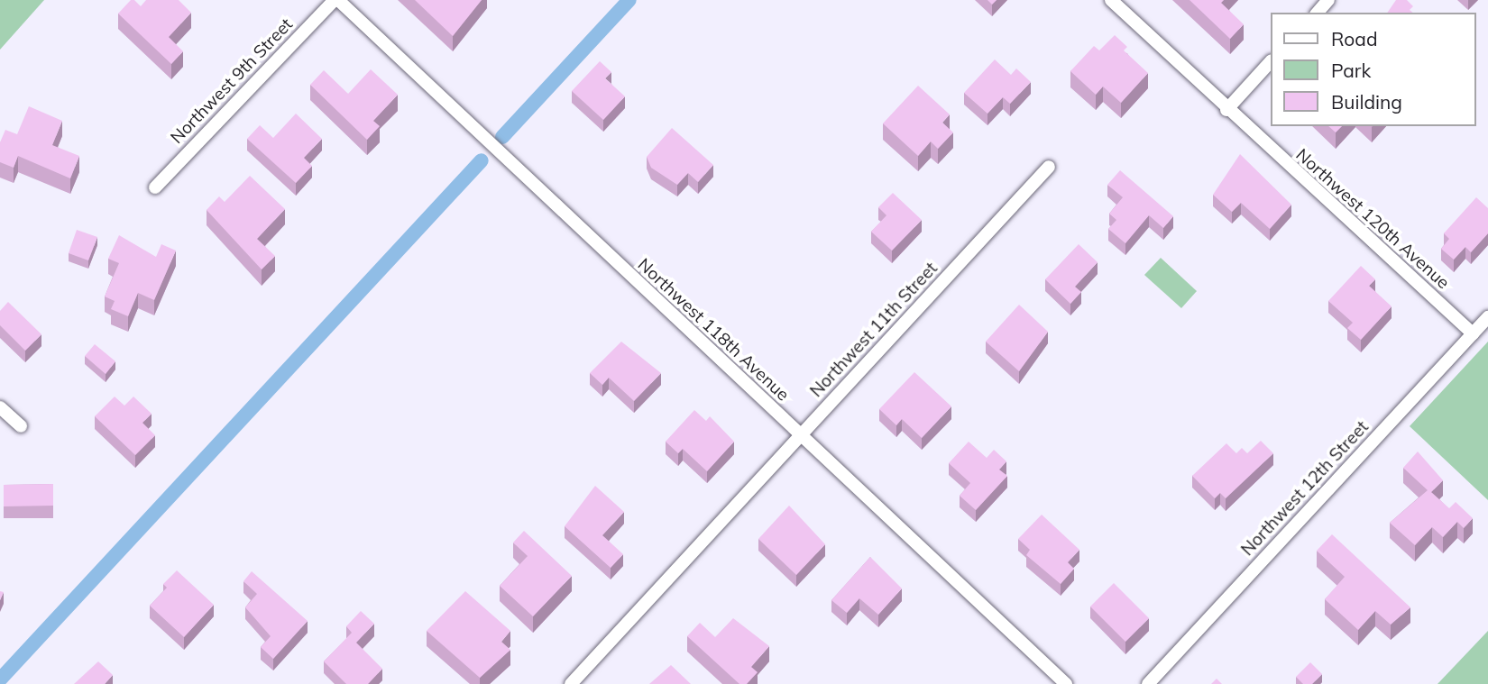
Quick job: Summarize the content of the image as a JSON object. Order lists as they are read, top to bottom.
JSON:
{
  "streets": {
    "street": [
      "Northwest 9th Street",
      "Northwest 120th Avenue",
      "Northwest 118th Avenue",
      "Northwest 11th Street",
      "Northwest 12th Street"
    ]
  },
  "crossings": [
    ["Northwest 9th Street", "Northwest 118th Avenue"],
    ["Northwest 120th Avenue", "Northwest 12th Street"],
    ["Northwest 118th Avenue", "Northwest 11th Street"]
  ],
  "legend": ["Road", "Park", "Building"]
}
